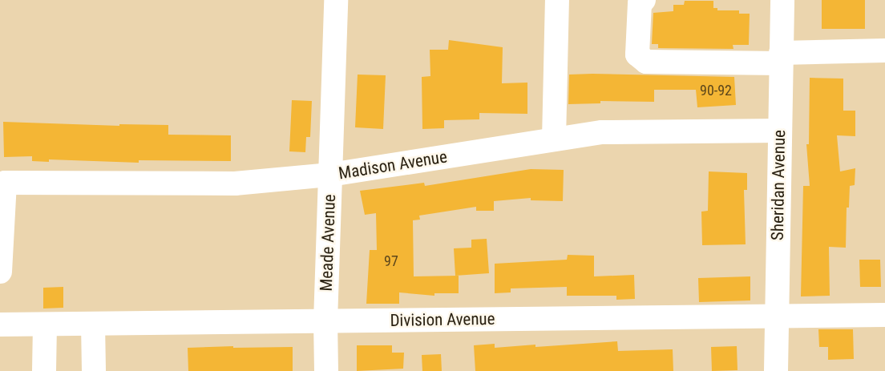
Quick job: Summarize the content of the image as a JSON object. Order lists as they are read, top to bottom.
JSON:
{
  "streets": {
    "street": [
      "Madison Avenue",
      "Sheridan Avenue",
      "Meade Avenue",
      "Division Avenue"
    ]
  },
  "crossings": [
    ["Madison Avenue", "Sheridan Avenue"],
    ["Madison Avenue", "Meade Avenue"],
    ["Sheridan Avenue", "Division Avenue"],
    ["Meade Avenue", "Division Avenue"]
  ],
  "house_numbers": ["90-92", "97"]
}
